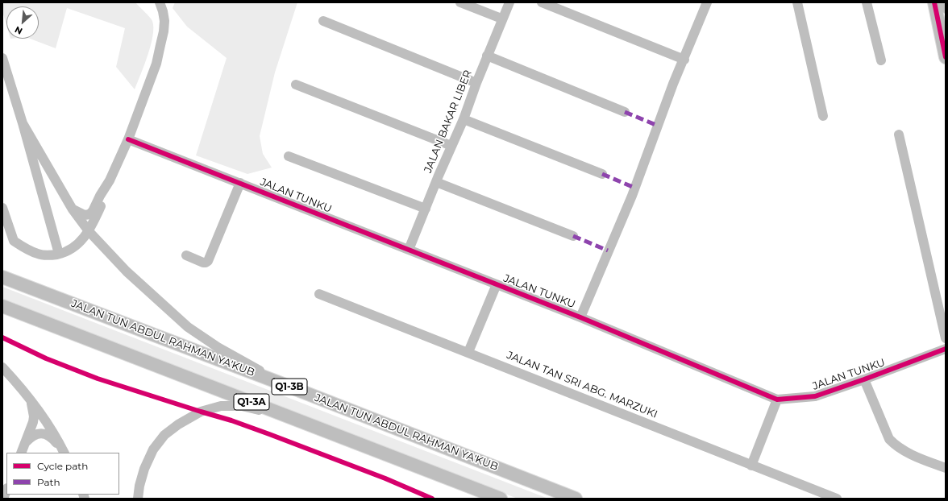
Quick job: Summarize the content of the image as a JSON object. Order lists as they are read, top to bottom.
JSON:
{
  "streets": {
    "main road": ["JALAN TUN ABDUL RAHMAN YA'KUB", "Q1-3B", "Q1-3A"],
    "street": ["JALAN BAKAR LIBER", "JALAN TUNKU", "JALAN TAN SRI ABG. MARZUKI"]
  },
  "crossings": [
    ["JALAN BAKAR LIBER", "JALAN TUNKU"]
  ],
  "legend": ["Cycle path", "Path"],
  "north": "bottom left"
}
